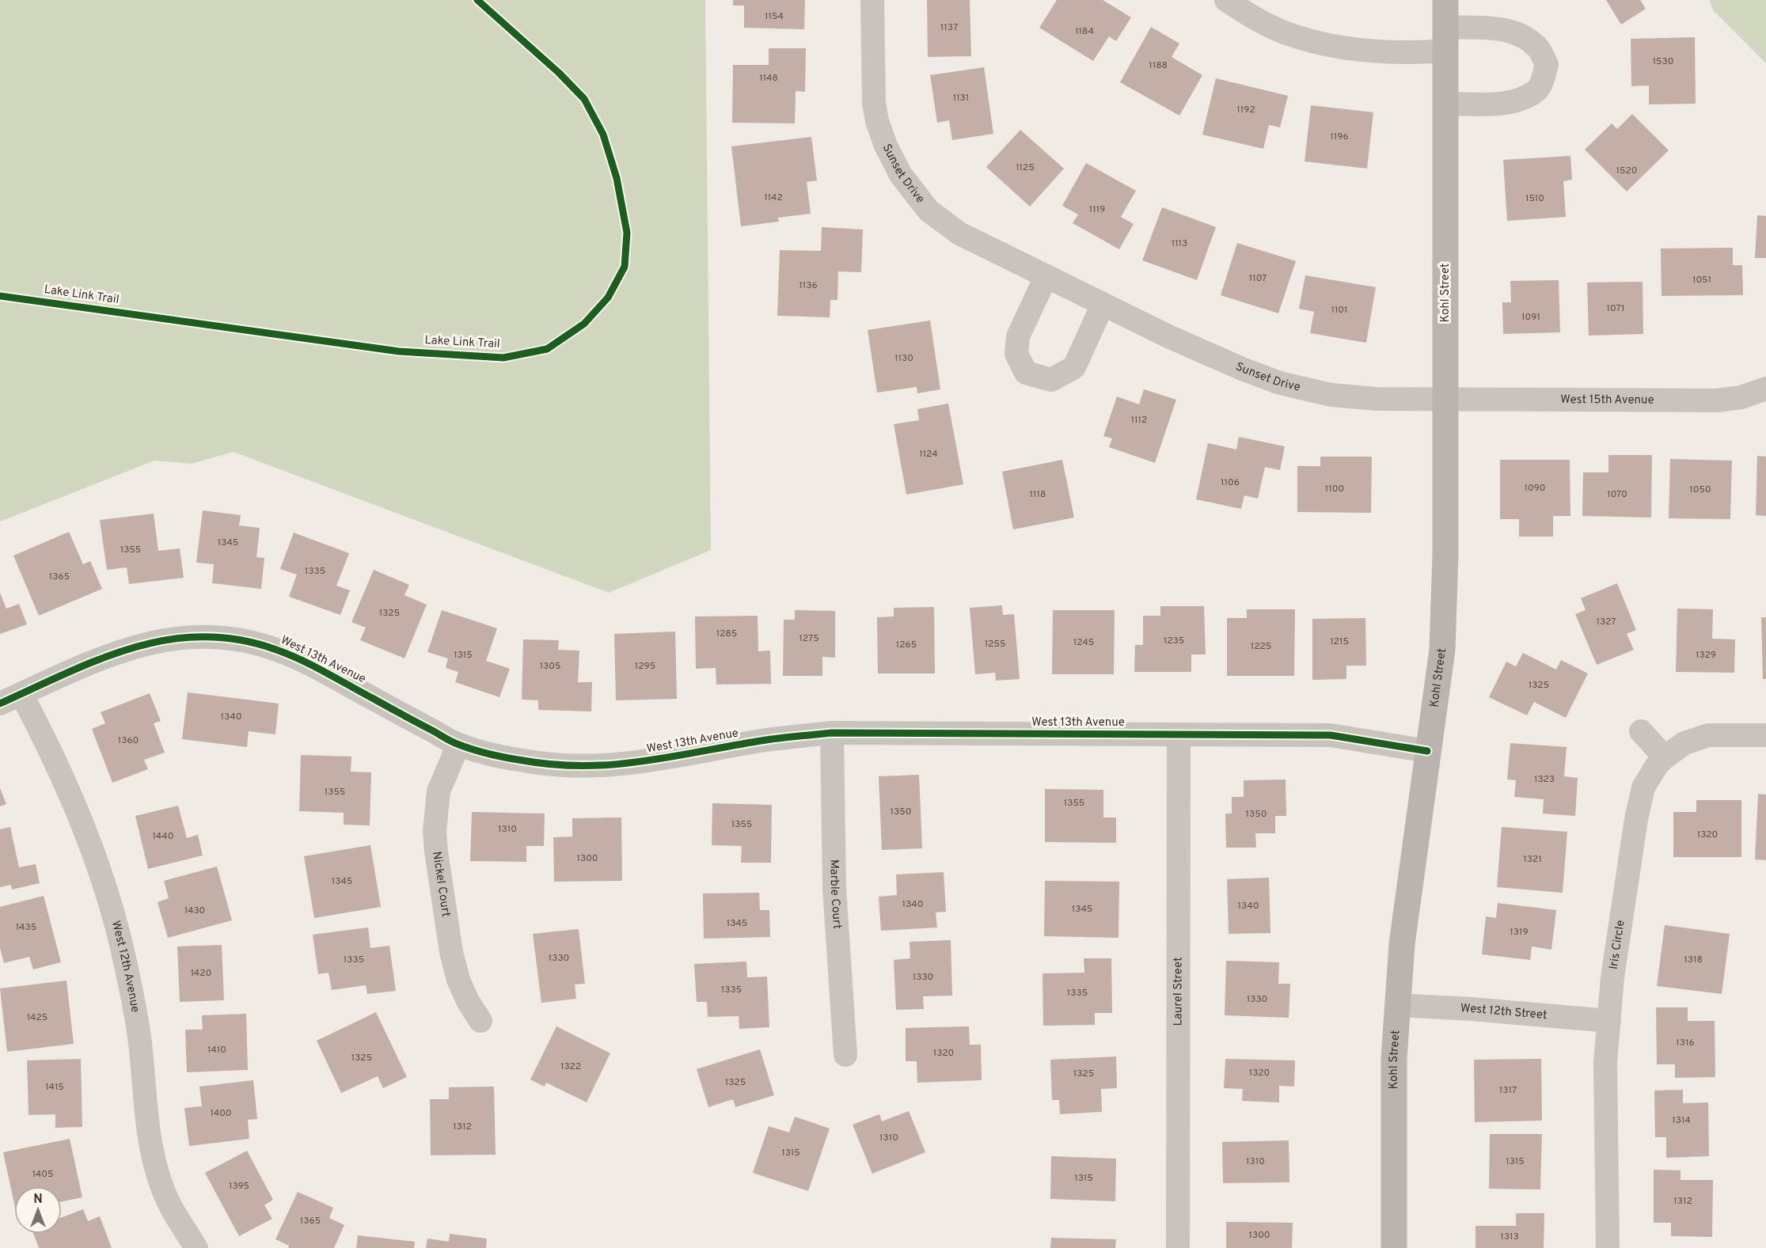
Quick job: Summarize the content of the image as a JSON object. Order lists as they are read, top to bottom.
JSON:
{
  "streets": {
    "street": [
      "Sunset Drive",
      "Kohl Street",
      "West 15th Avenue",
      "West 13th Avenue",
      "Nickel Court",
      "Marble Court",
      "Iris Circle",
      "West 12th Avenue",
      "Laurel Street",
      "West 12th Street"
    ],
    "cycle path": ["Lake Link Trail"]
  },
  "crossings": [
    ["Sunset Drive", "Kohl Street"],
    ["Sunset Drive", "West 15th Avenue"],
    ["Kohl Street", "West 15th Avenue"],
    ["Kohl Street", "West 13th Avenue"],
    ["Kohl Street", "West 12th Street"],
    ["West 13th Avenue", "Nickel Court"],
    ["West 13th Avenue", "Marble Court"],
    ["West 13th Avenue", "West 12th Avenue"],
    ["West 13th Avenue", "Laurel Street"],
    ["Iris Circle", "West 12th Street"]
  ],
  "house_numbers": [
    "1154",
    "1137",
    "1184",
    "1530",
    "1188",
    "1148",
    "1131",
    "1192",
    "1196",
    "1125",
    "1520",
    "1142",
    "1510",
    "1119",
    "1113",
    "1107",
    "1051",
    "1136",
    "1071",
    "1101",
    "1091",
    "1130",
    "1112",
    "1124",
    "1106",
    "1090",
    "1100",
    "1050",
    "1118",
    "1070",
    "1345",
    "1355",
    "1335",
    "1365",
    "1325",
    "1327",
    "1285",
    "1275",
    "1235",
    "1215",
    "1245",
    "1255",
    "1265",
    "1225",
    "1315",
    "1329",
    "1305",
    "1295",
    "1325",
    "1340",
    "1360",
    "1323",
    "1355",
    "1355",
    "1350",
    "1350",
    "1355",
    "1310",
    "1320",
    "1440",
    "1300",
    "1321",
    "1345",
    "1340",
    "1340",
    "1345",
    "1430",
    "1345",
    "1435",
    "1319",
    "1330",
    "1335",
    "1318",
    "1420",
    "1330",
    "1335",
    "1335",
    "1330",
    "1425",
    "1316",
    "1410",
    "1320",
    "1325",
    "1322",
    "1320",
    "1325",
    "1325",
    "1415",
    "1317",
    "1400",
    "1314",
    "1312",
    "1310",
    "1315",
    "1310",
    "1315",
    "1405",
    "1315",
    "1395",
    "1312",
    "1365",
    "1300",
    "1313"
  ],
  "north": "top"
}
